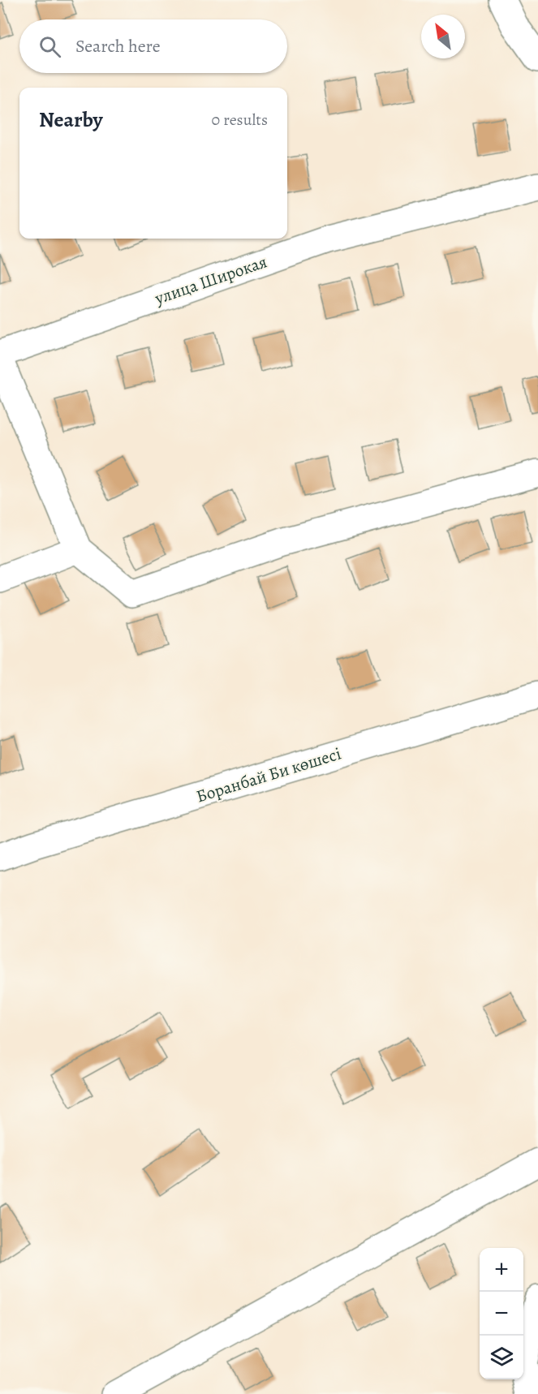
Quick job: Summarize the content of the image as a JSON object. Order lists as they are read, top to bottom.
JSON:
{
  "streets": {
    "street": ["улица Широкая", "Боранбай Би көшесі"]
  },
  "north": "top left",
  "page": {
    "search": "Search here",
    "heading": ["Nearby", "0 results"],
    "map_buttons": ["+", "−"]
  }
}
